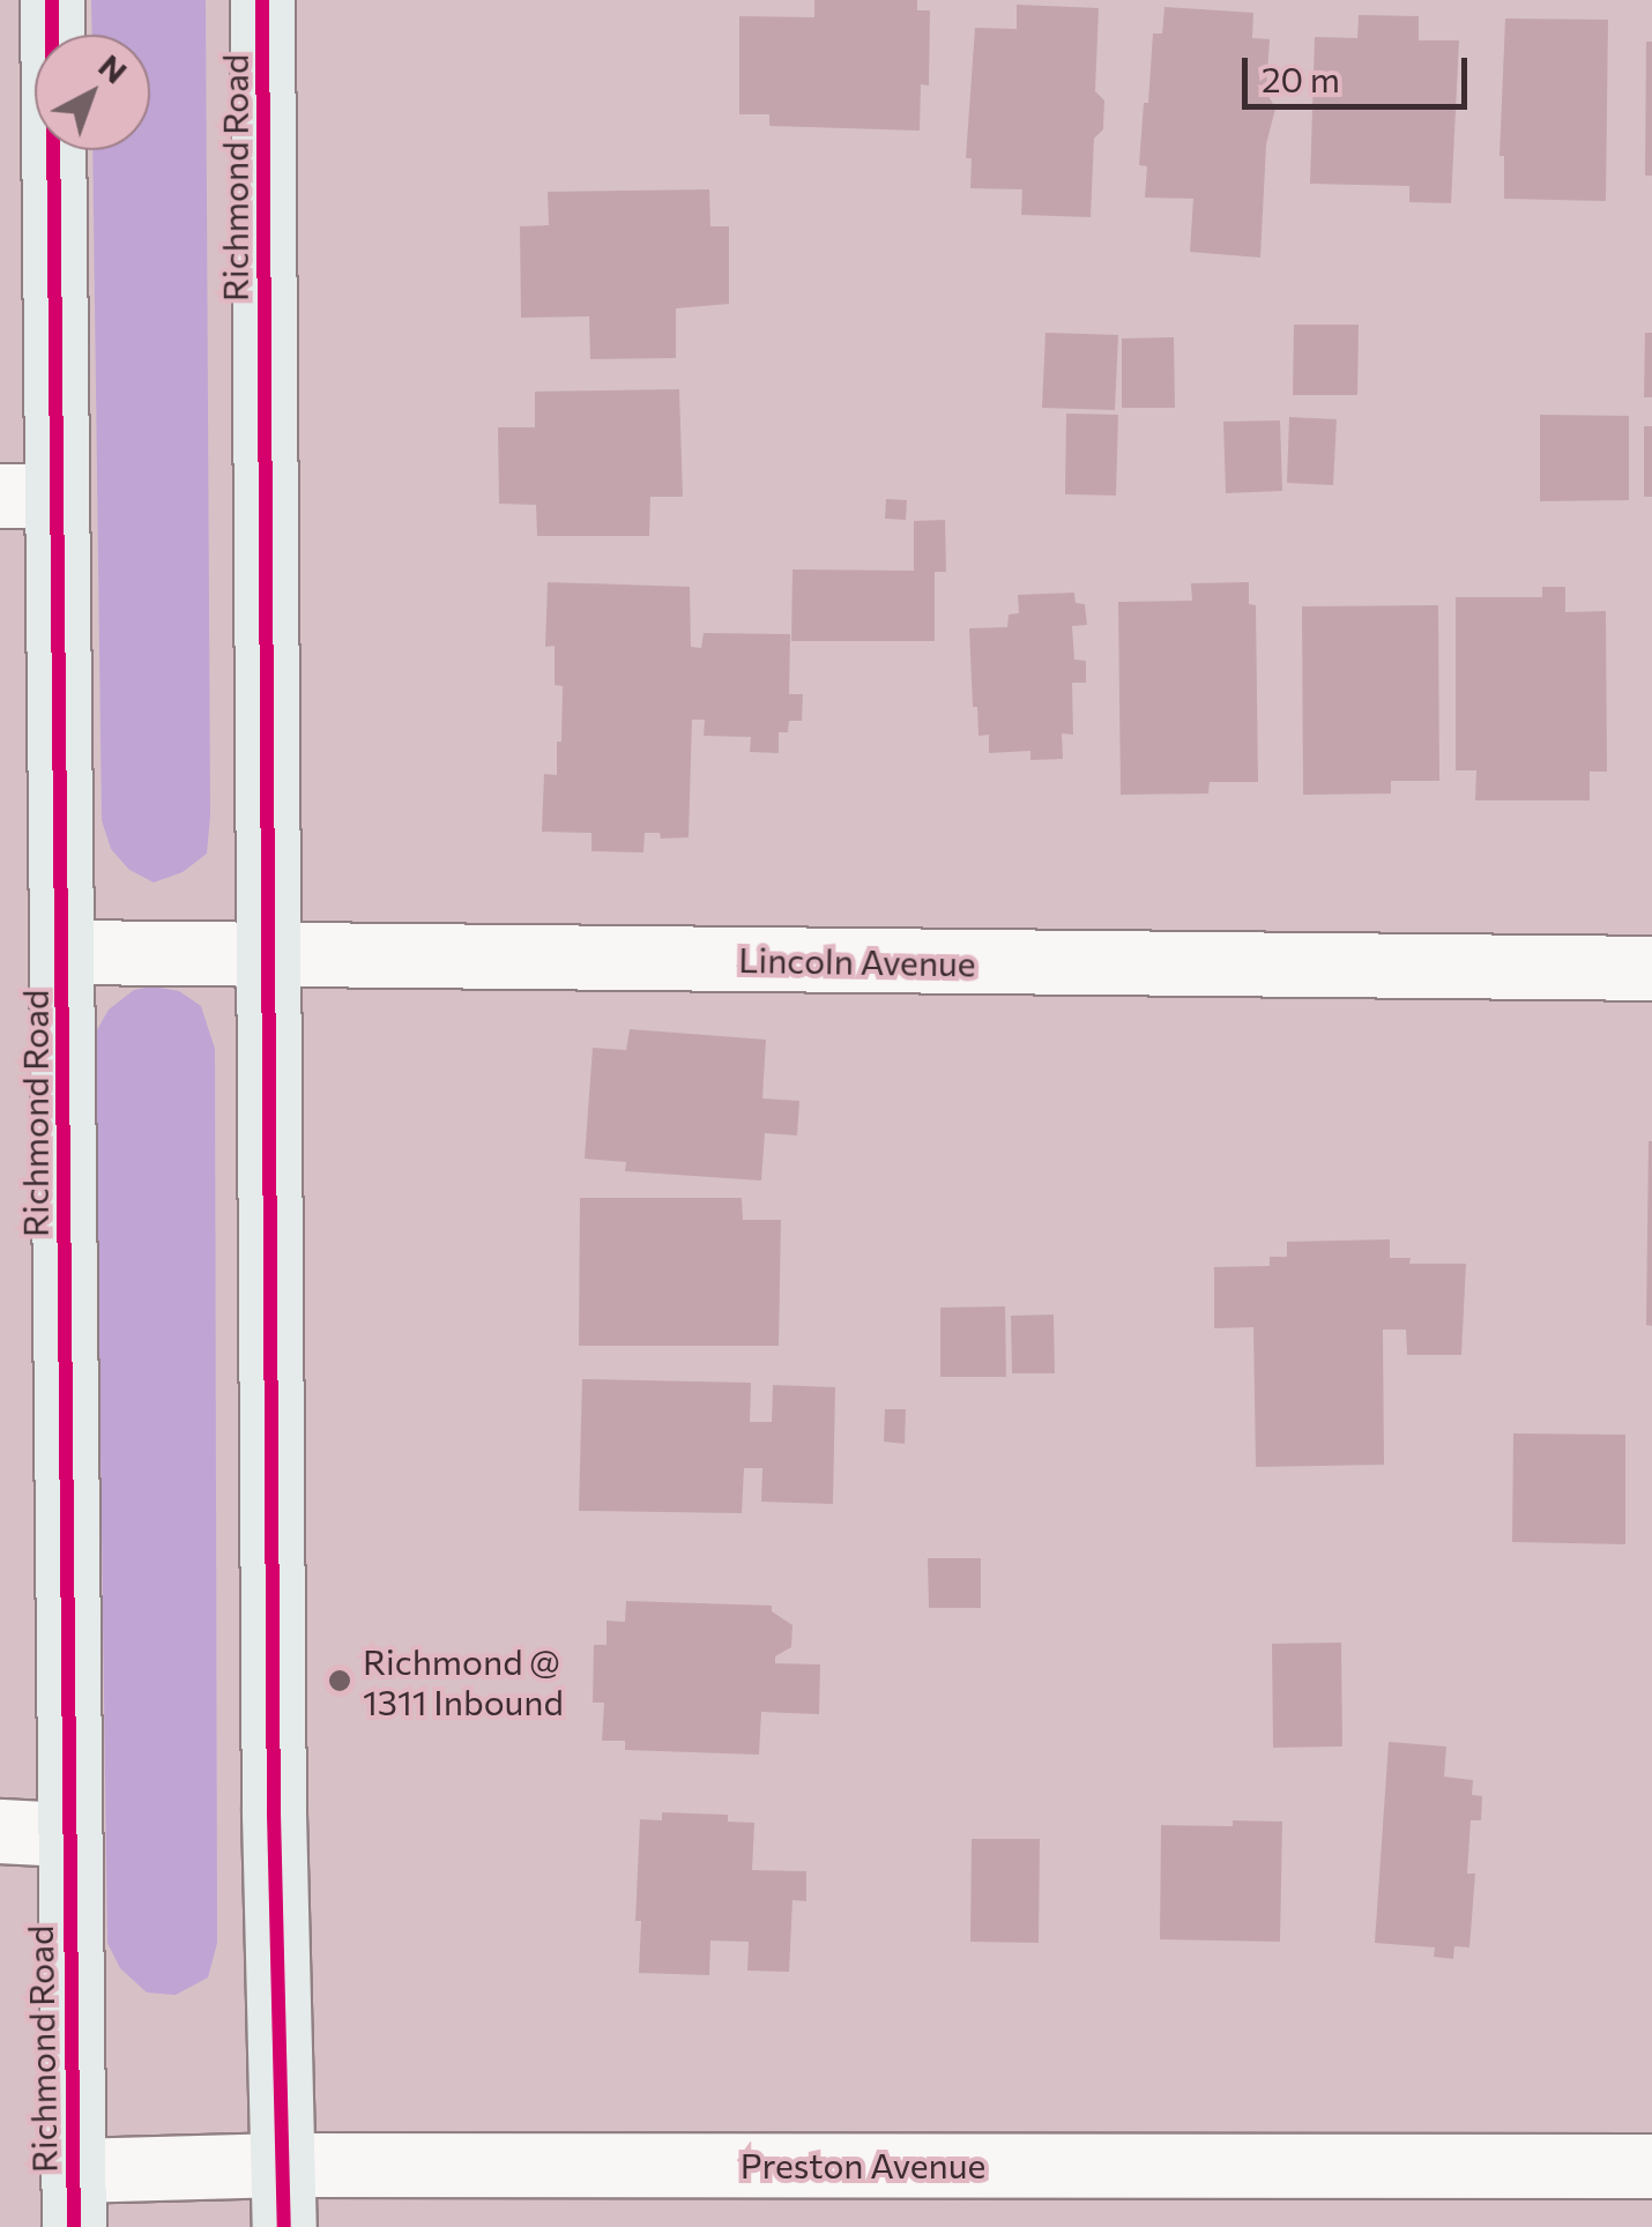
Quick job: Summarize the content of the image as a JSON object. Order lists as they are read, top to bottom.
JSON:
{
  "streets": {
    "main road": ["Richmond Road"],
    "street": ["Lincoln Avenue", "Preston Avenue"]
  },
  "crossings": [
    ["Richmond Road", "Lincoln Avenue"],
    ["Richmond Road", "Preston Avenue"]
  ],
  "places": ["Richmond @ 1311 Inbound"],
  "scale_bar": "20 m",
  "north": "top right"
}
